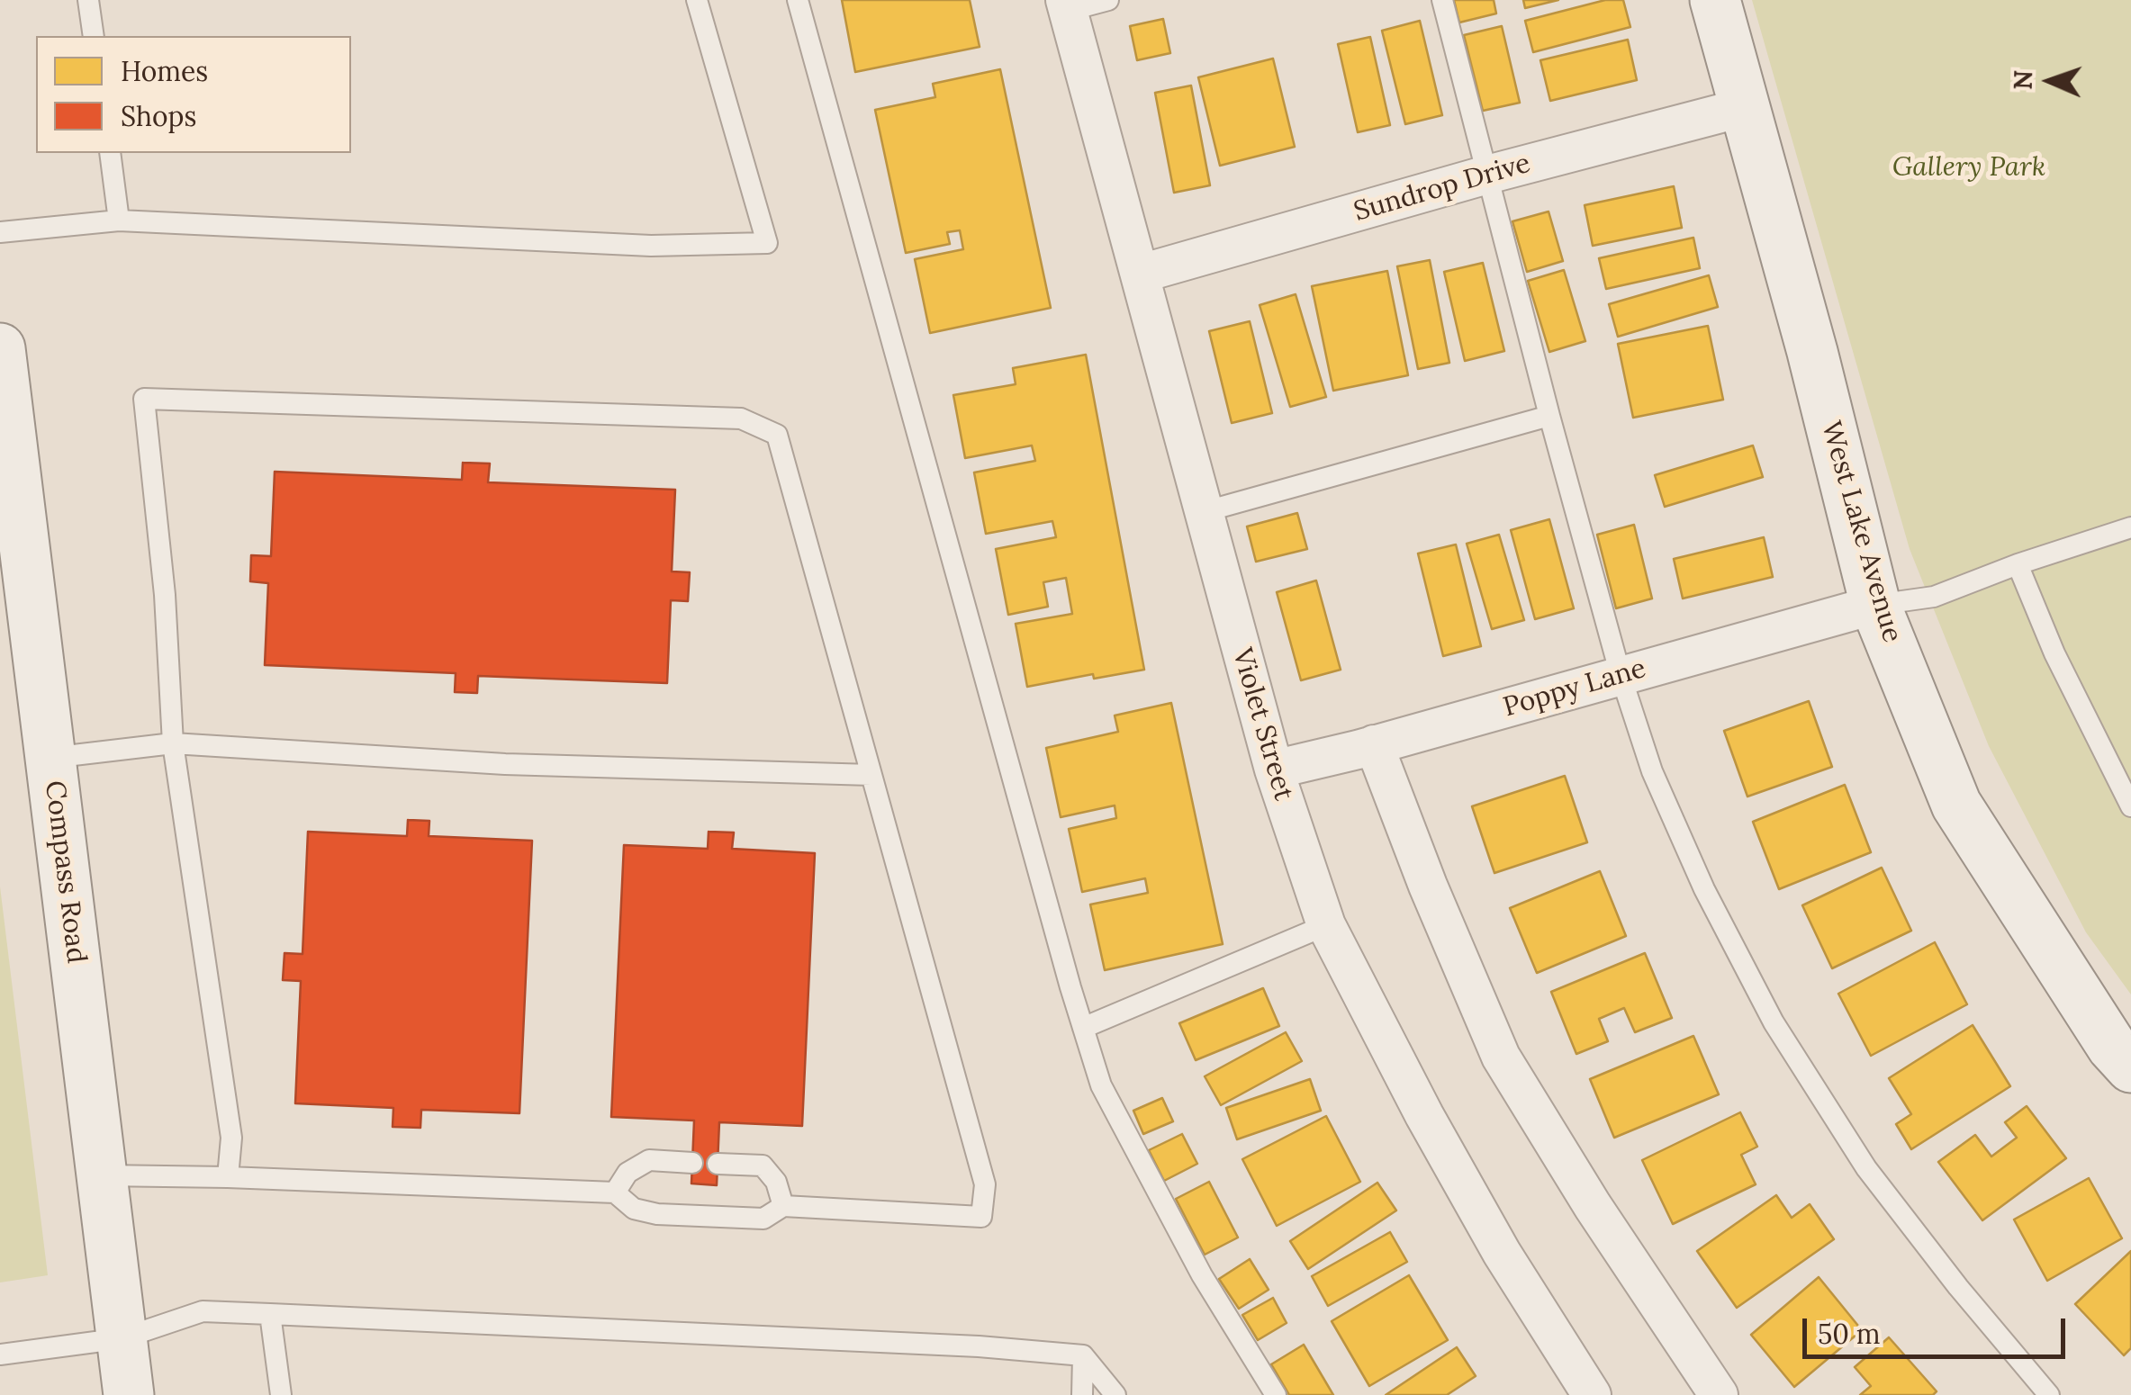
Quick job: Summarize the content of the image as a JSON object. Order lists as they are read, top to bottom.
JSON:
{
  "streets": {
    "street": [
      "Sundrop Drive",
      "West Lake Avenue",
      "Poppy Lane",
      "Violet Street",
      "Compass Road"
    ]
  },
  "crossings": [
    ["Sundrop Drive", "West Lake Avenue"],
    ["Sundrop Drive", "Violet Street"],
    ["West Lake Avenue", "Poppy Lane"],
    ["Poppy Lane", "Violet Street"]
  ],
  "parks": ["Gallery Park"],
  "legend": ["Homes", "Shops"],
  "scale_bar": "50 m",
  "north": "left"
}
